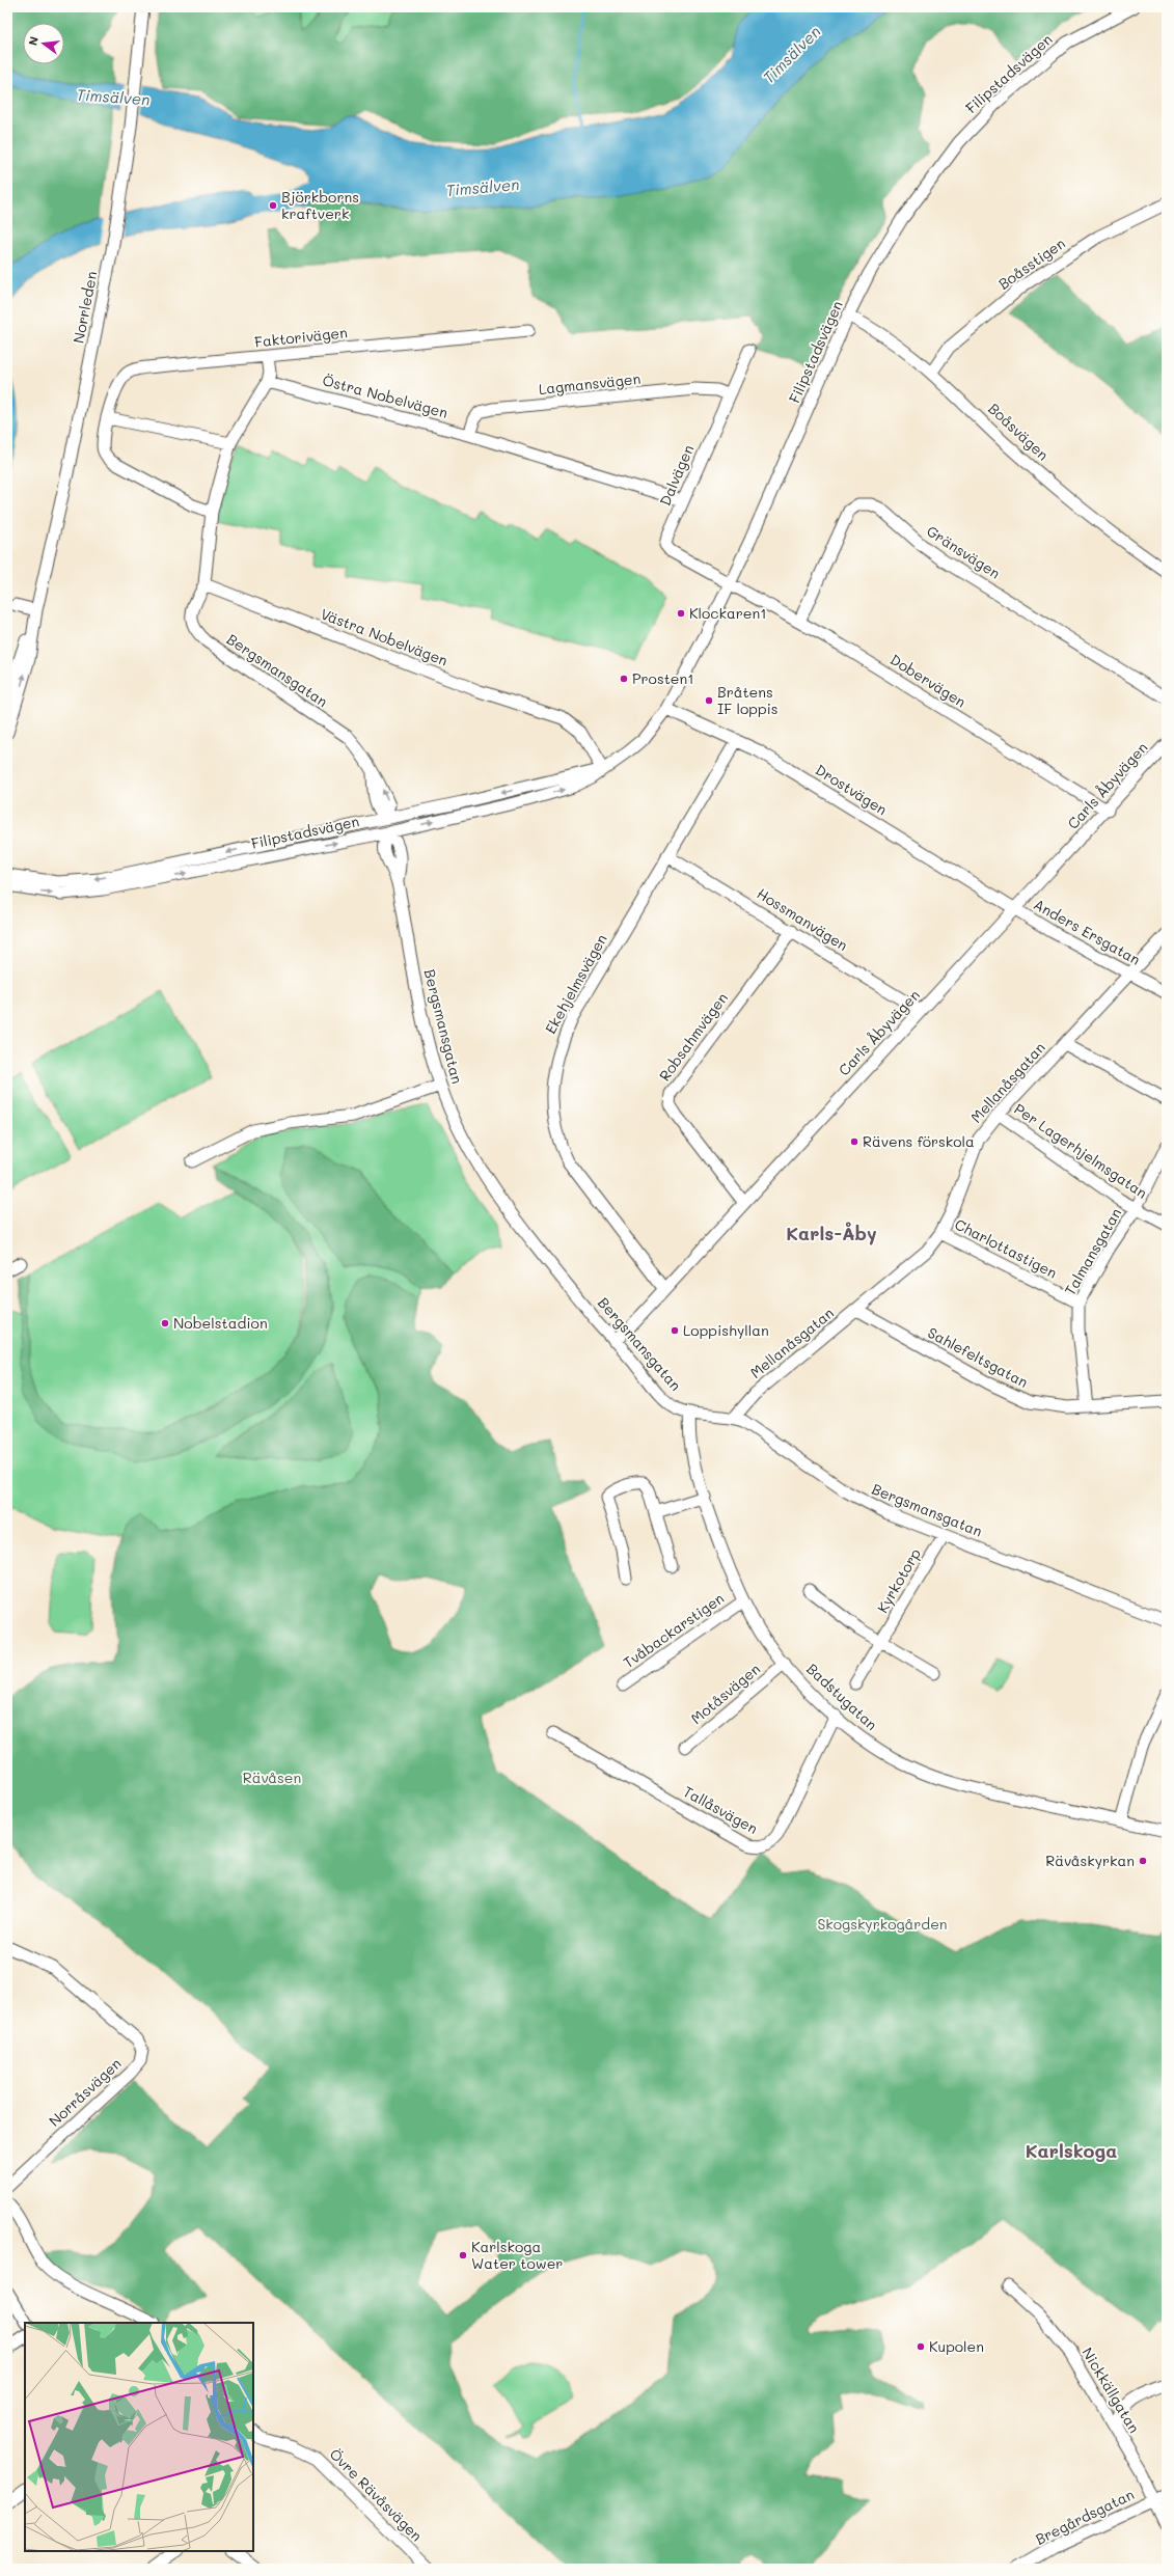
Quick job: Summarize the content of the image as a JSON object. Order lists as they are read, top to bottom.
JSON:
{
  "streets": {
    "street": [
      "Filipstadsvägen",
      "Boåsstigen",
      "Norrleden",
      "Faktorivägen",
      "Lagmansvägen",
      "Östra Nobelvägen",
      "Boåsvägen",
      "Dalvägen",
      "Gränsvägen",
      "Västra Nobelvägen",
      "Bergsmansgatan",
      "Dobervägen",
      "Carls Åbyvägen",
      "Drostvägen",
      "Hossmanvägen",
      "Anders Ersgatan",
      "Ekehjelmsvägen",
      "Robsahmvägen",
      "Mellanåsgatan",
      "Per Lagerhjelmsgatan",
      "Charlottastigen",
      "Talmansgatan",
      "Sahlefeltsgatan",
      "Kyrkotorp",
      "Tvåbackarstigen",
      "Motåsvägen",
      "Badstugatan",
      "Tallåsvägen",
      "Norråsvägen",
      "Nickkällgatan",
      "Övre Rävåsvägen",
      "Bregårdsgatan"
    ]
  },
  "crossings": [
    ["Filipstadsvägen", "Boåsvägen"],
    ["Filipstadsvägen", "Dalvägen"],
    ["Filipstadsvägen", "Västra Nobelvägen"],
    ["Filipstadsvägen", "Bergsmansgatan"],
    ["Filipstadsvägen", "Dobervägen"],
    ["Filipstadsvägen", "Drostvägen"],
    ["Boåsstigen", "Boåsvägen"],
    ["Lagmansvägen", "Östra Nobelvägen"],
    ["Lagmansvägen", "Dalvägen"],
    ["Östra Nobelvägen", "Dalvägen"],
    ["Dalvägen", "Dobervägen"],
    ["Gränsvägen", "Dobervägen"],
    ["Västra Nobelvägen", "Bergsmansgatan"],
    ["Bergsmansgatan", "Carls Åbyvägen"],
    ["Bergsmansgatan", "Mellanåsgatan"],
    ["Bergsmansgatan", "Kyrkotorp"],
    ["Bergsmansgatan", "Badstugatan"],
    ["Dobervägen", "Carls Åbyvägen"],
    ["Carls Åbyvägen", "Drostvägen"],
    ["Carls Åbyvägen", "Hossmanvägen"],
    ["Carls Åbyvägen", "Anders Ersgatan"],
    ["Carls Åbyvägen", "Ekehjelmsvägen"],
    ["Carls Åbyvägen", "Robsahmvägen"],
    ["Drostvägen", "Anders Ersgatan"],
    ["Drostvägen", "Ekehjelmsvägen"],
    ["Hossmanvägen", "Ekehjelmsvägen"],
    ["Hossmanvägen", "Robsahmvägen"],
    ["Anders Ersgatan", "Mellanåsgatan"],
    ["Mellanåsgatan", "Per Lagerhjelmsgatan"],
    ["Mellanåsgatan", "Charlottastigen"],
    ["Mellanåsgatan", "Sahlefeltsgatan"],
    ["Per Lagerhjelmsgatan", "Talmansgatan"],
    ["Charlottastigen", "Talmansgatan"],
    ["Talmansgatan", "Sahlefeltsgatan"],
    ["Tvåbackarstigen", "Badstugatan"],
    ["Motåsvägen", "Badstugatan"],
    ["Badstugatan", "Tallåsvägen"],
    ["Nickkällgatan", "Bregårdsgatan"]
  ],
  "districts": ["Karls-Åby", "Karlskoga"],
  "water": ["Timsälven"],
  "parks": ["Rävåsen", "Skogskyrkogården"],
  "places": [
    "Björkborns kraftverk",
    "Klockaren1",
    "Prosten1",
    "Bråtens IF loppis",
    "Rävens förskola",
    "Nobelstadion",
    "Loppishyllan",
    "Rävåskyrkan",
    "Karlskoga Water tower",
    "Kupolen"
  ],
  "north": "left"
}
